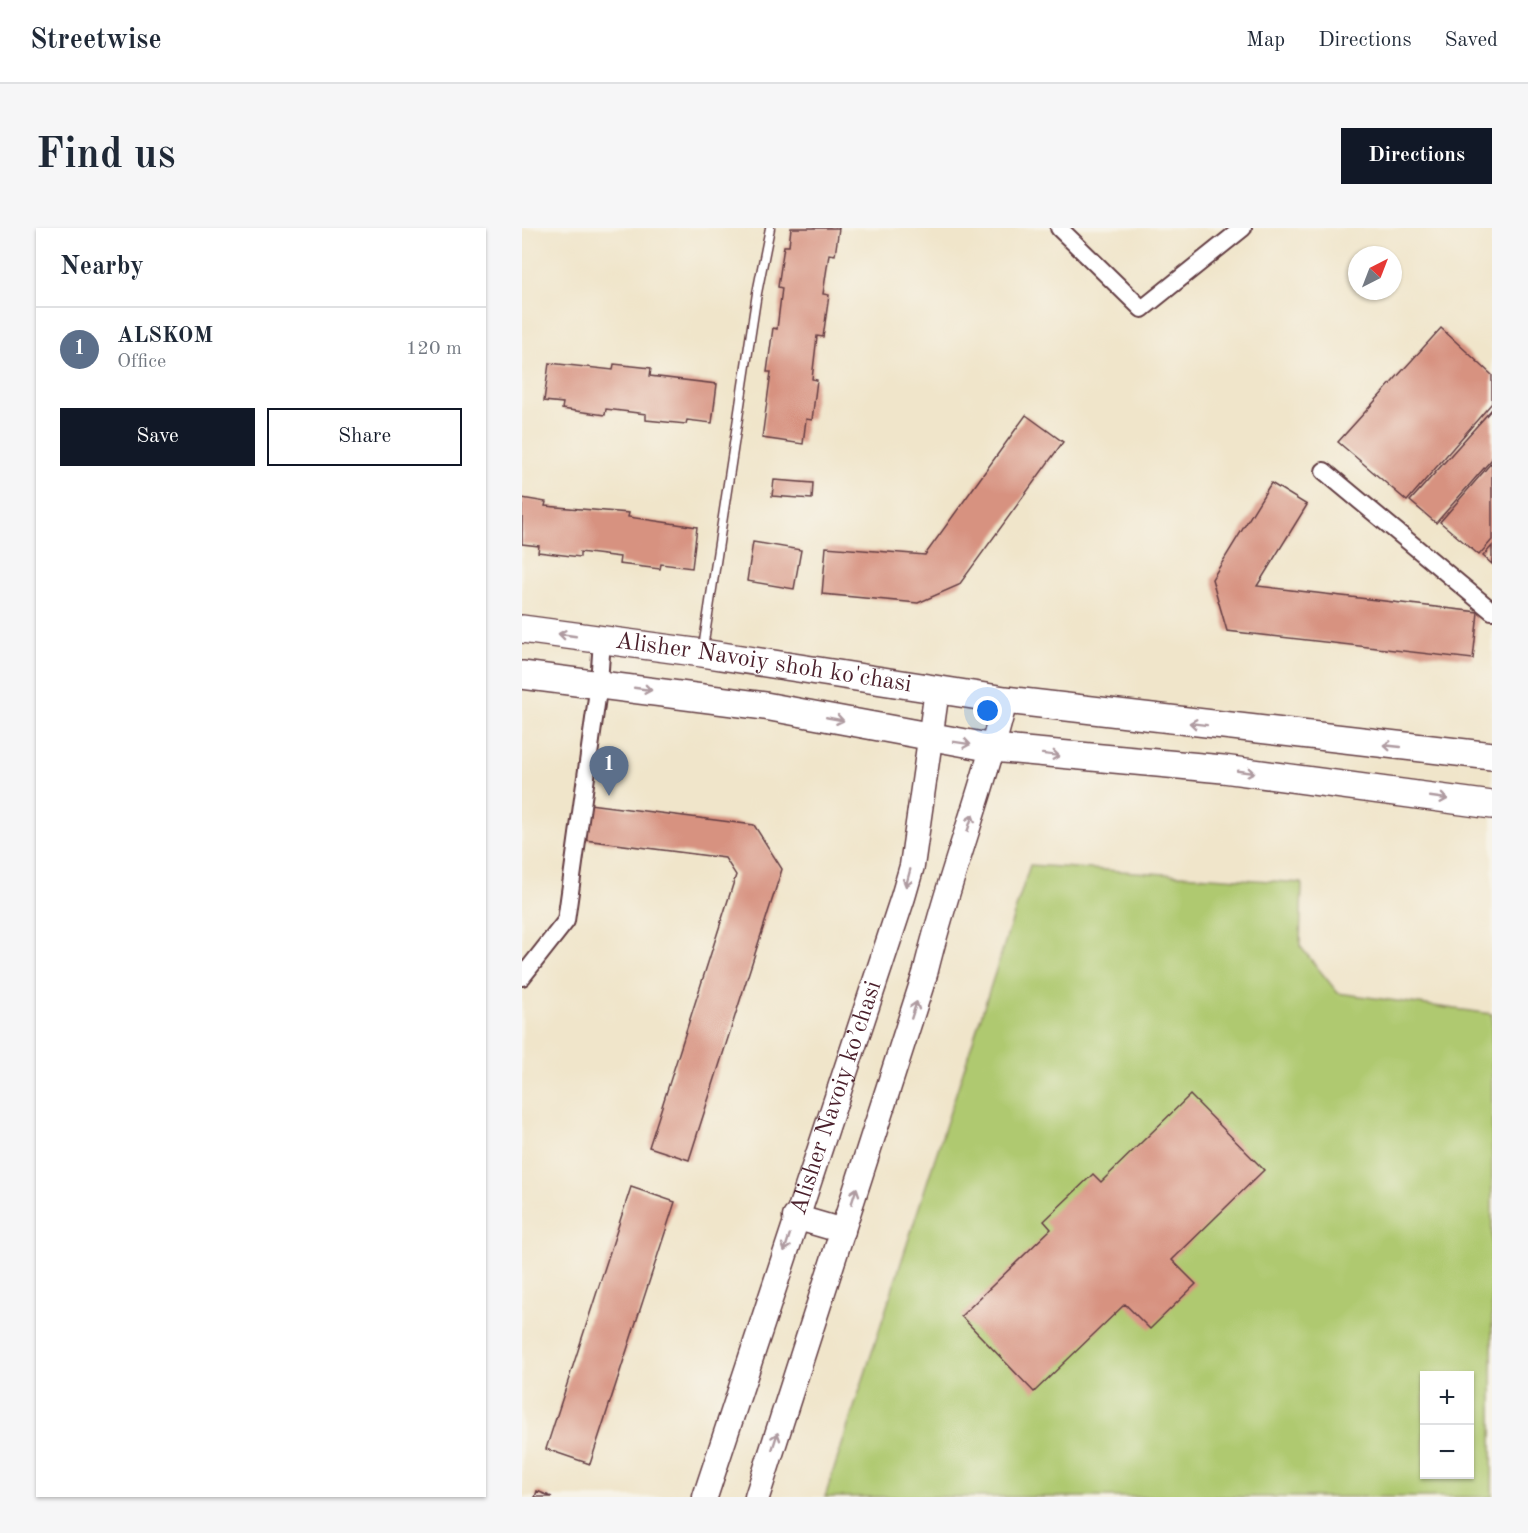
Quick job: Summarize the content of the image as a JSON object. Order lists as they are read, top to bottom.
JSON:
{
  "streets": {
    "main road": ["Alisher Navoiy shoh ko'chasi", "Alisher Navoiy ko’chasi"]
  },
  "crossings": [
    ["Alisher Navoiy shoh ko'chasi", "Alisher Navoiy ko’chasi"]
  ],
  "north": "top right",
  "page": {
    "header": "Streetwise",
    "nav": ["Map", "Directions", "Saved"],
    "buttons": [
      "Directions",
      ["Save", "Share"]
    ],
    "title": "Find us",
    "heading": "Nearby",
    "list": [
      {
        "mark": "1",
        "name": "ALSKOM",
        "note": "Office",
        "value": "120 m"
      }
    ],
    "pins": "1",
    "map_buttons": ["+", "−"]
  }
}
